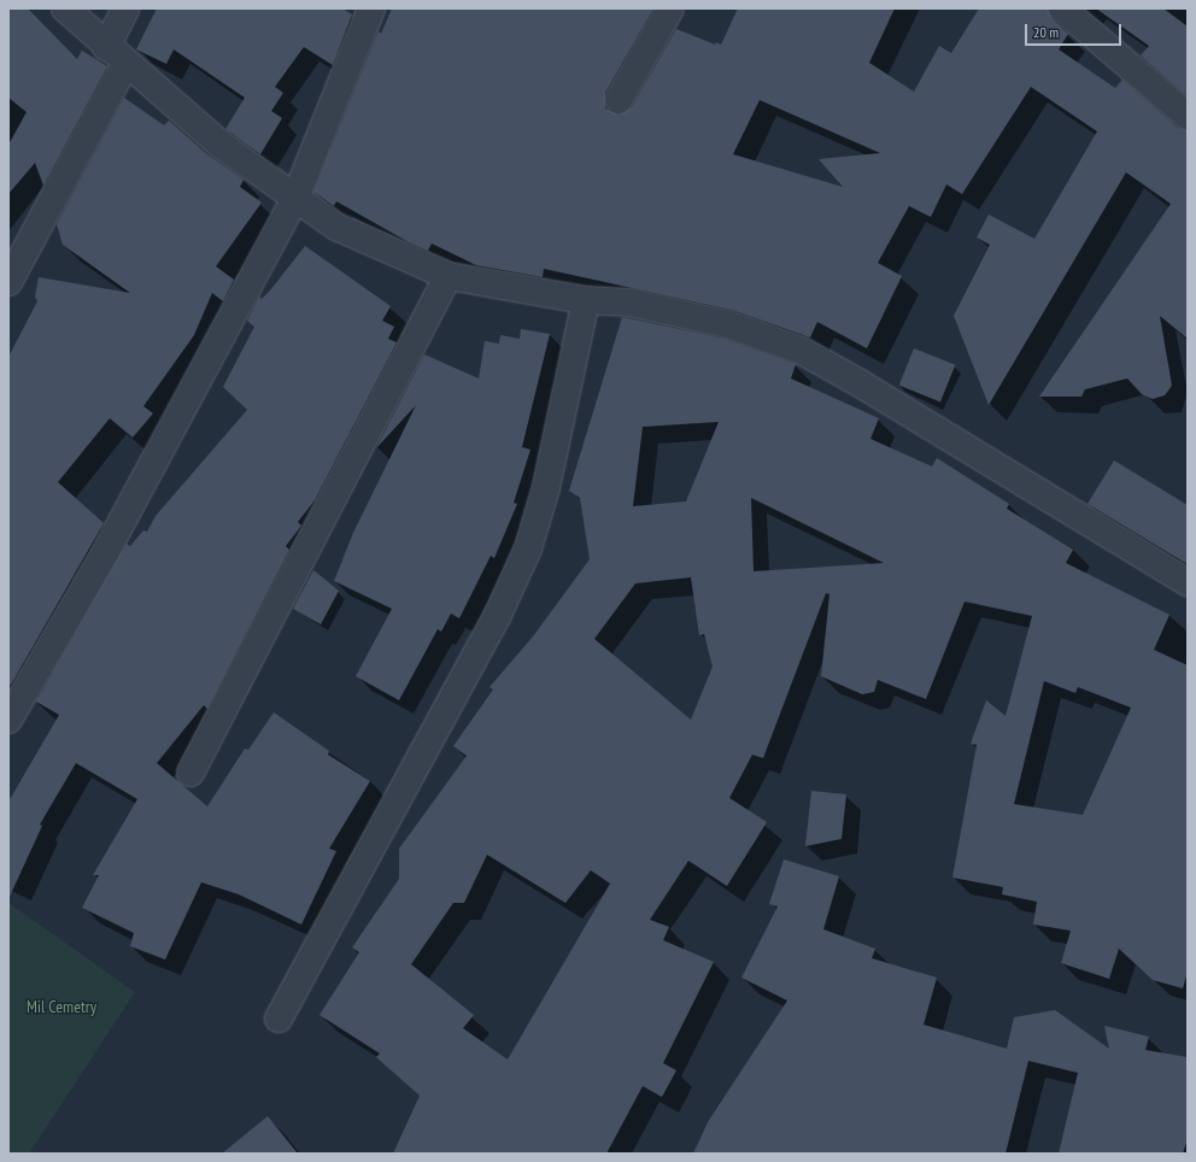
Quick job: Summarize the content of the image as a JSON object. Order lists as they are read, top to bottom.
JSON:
{
  "parks": ["Mil Cemetry"],
  "scale_bar": "20 m"
}
